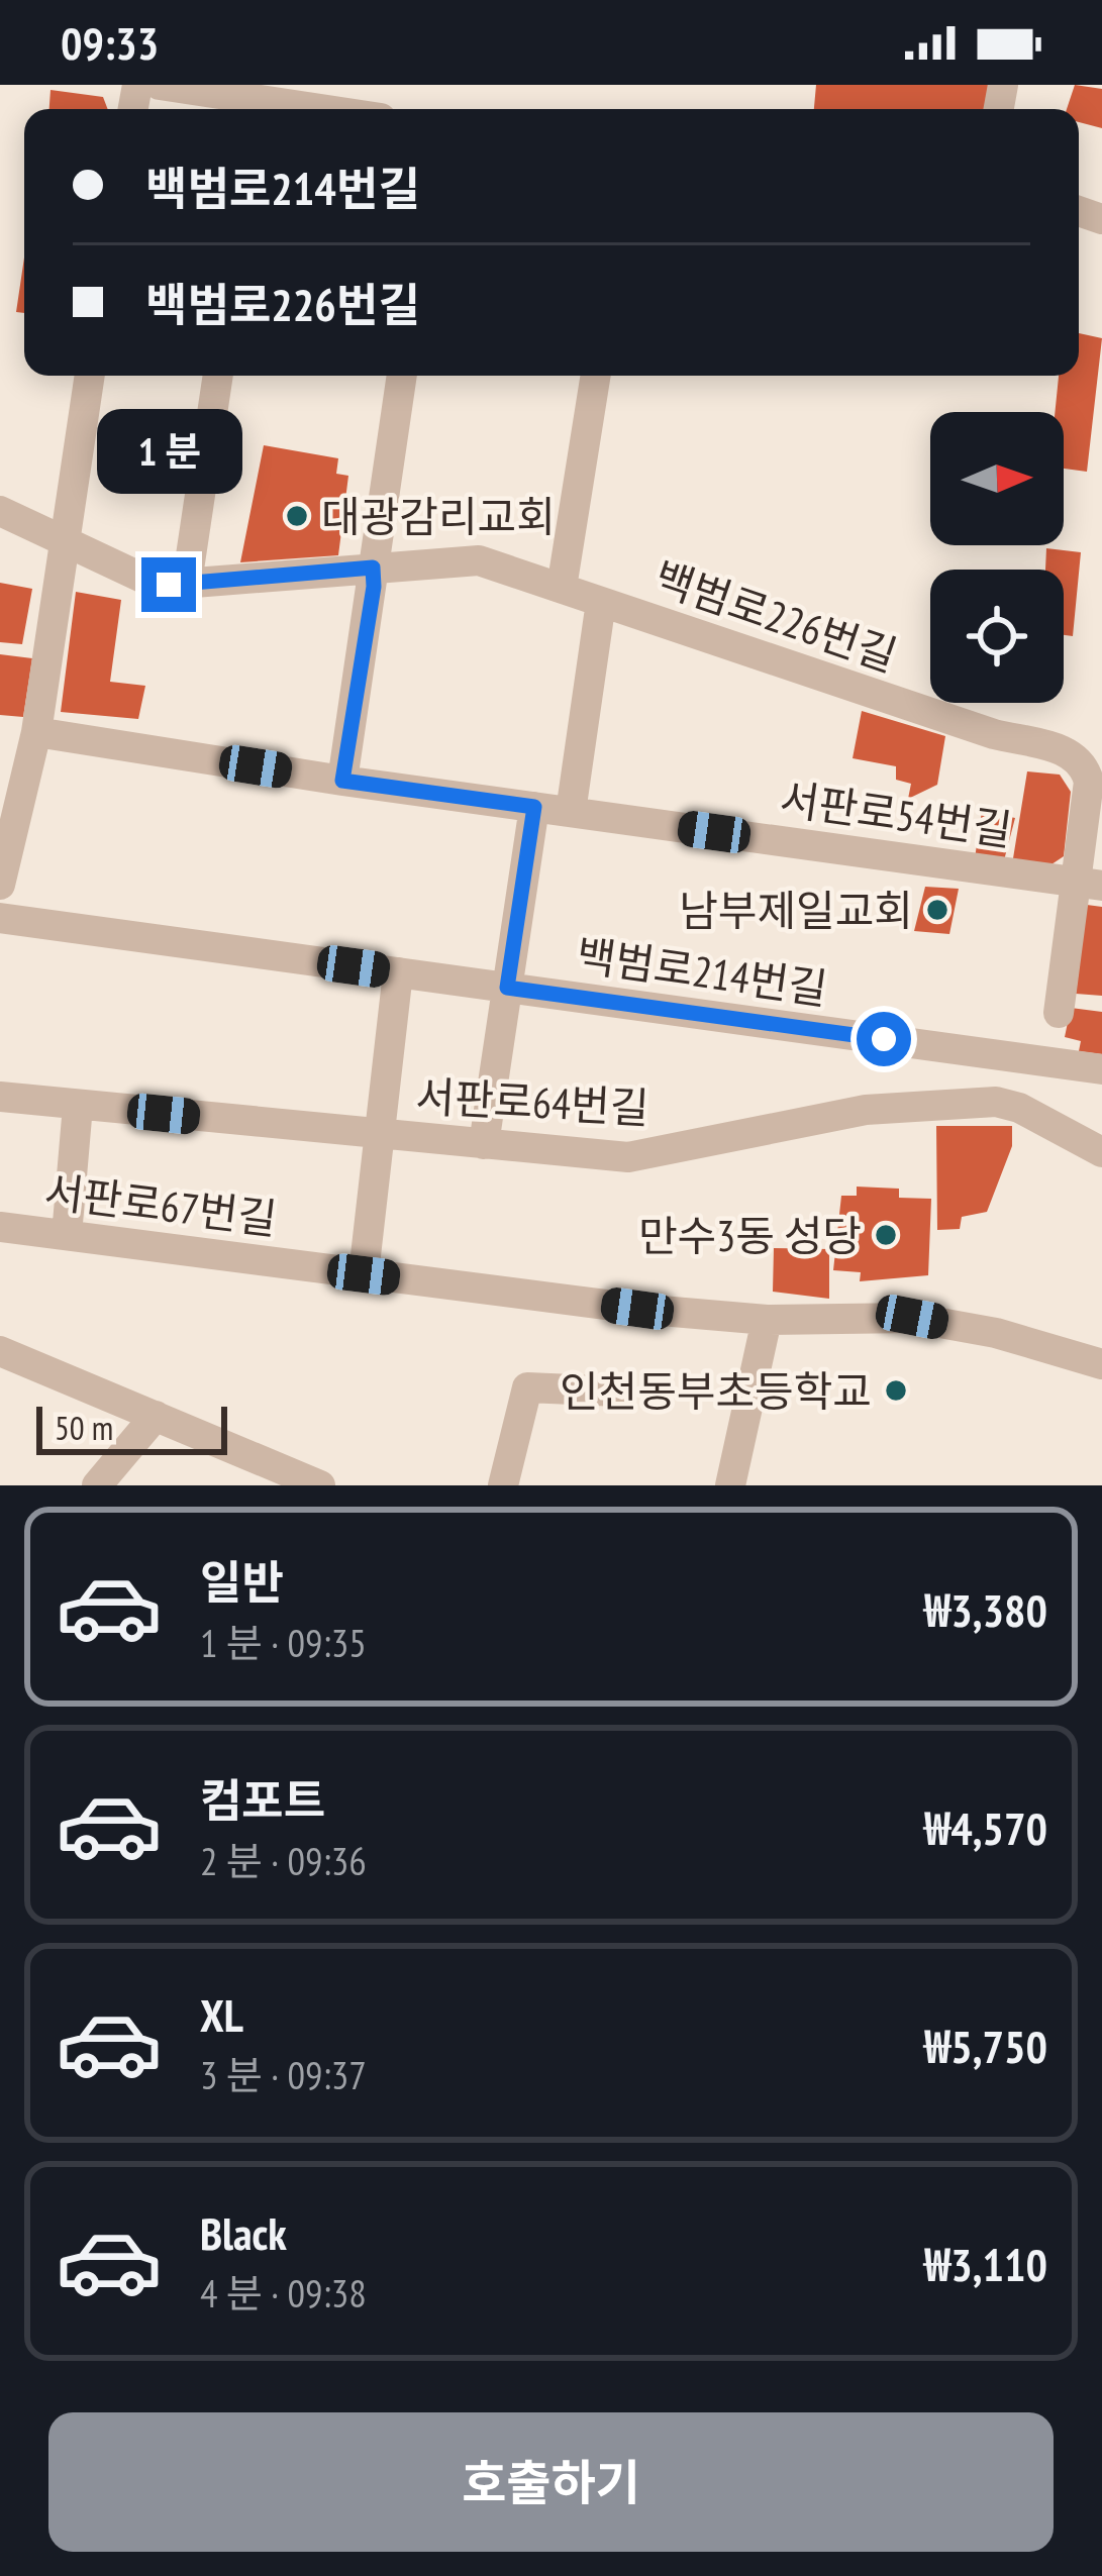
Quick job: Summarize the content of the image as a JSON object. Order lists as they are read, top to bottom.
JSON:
{
  "streets": {
    "lane": [
      "백범로226번길",
      "서판로54번길",
      "백범로214번길",
      "서판로64번길",
      "서판로67번길"
    ]
  },
  "crossings": [
    ["백범로226번길", "서판로54번길"],
    ["서판로64번길", "서판로67번길"]
  ],
  "places": [
    "대광감리교회",
    "남부제일교회",
    "만수3동 성당",
    "인천동부초등학교"
  ],
  "scale_bar": "50 m",
  "north": "right",
  "page": {
    "status": "09:33",
    "banner": ["백범로214번길", "백범로226번길"],
    "bubble": "1 분",
    "scale": "50 m",
    "list": [
      {
        "name": "일반",
        "note": "1 분 · 09:35",
        "value": "₩3,380"
      },
      {
        "name": "컴포트",
        "note": "2 분 · 09:36",
        "value": "₩4,570"
      },
      {
        "name": "XL",
        "note": "3 분 · 09:37",
        "value": "₩5,750"
      },
      {
        "name": "Black",
        "note": "4 분 · 09:38",
        "value": "₩3,110"
      }
    ],
    "buttons": "호출하기"
  }
}
